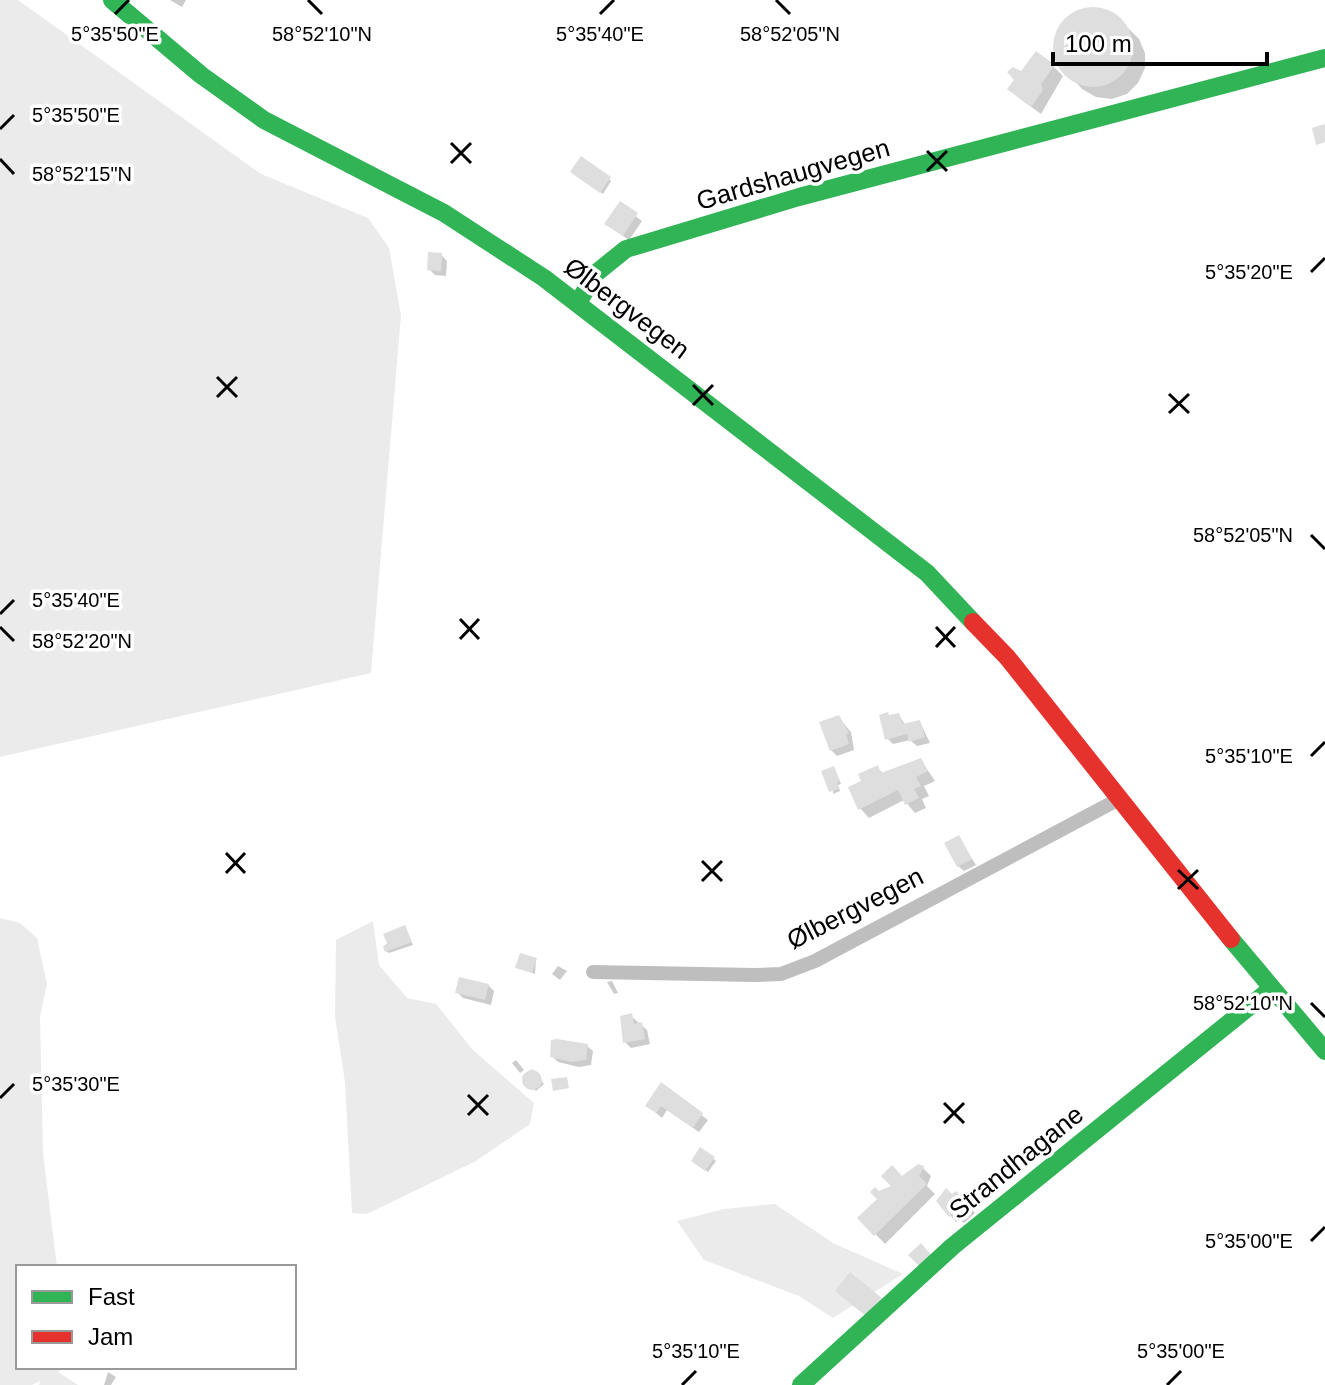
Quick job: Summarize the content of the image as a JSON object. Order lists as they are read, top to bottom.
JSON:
{
  "streets": {
    "main road": ["Gardshaugvegen", "Ølbergvegen", "Strandhagane"]
  },
  "crossings": [
    ["Gardshaugvegen", "Ølbergvegen"],
    ["Ølbergvegen", "Strandhagane"]
  ],
  "legend": ["Fast", "Jam"],
  "scale_bar": "100 m",
  "coordinates": [
    "5°35'50\"E",
    "58°52'10\"N",
    "5°35'40\"E",
    "58°52'05\"N",
    "58°52'15\"N",
    "5°35'20\"E",
    "58°52'20\"N",
    "5°35'10\"E",
    "5°35'30\"E",
    "5°35'00\"E"
  ]
}
